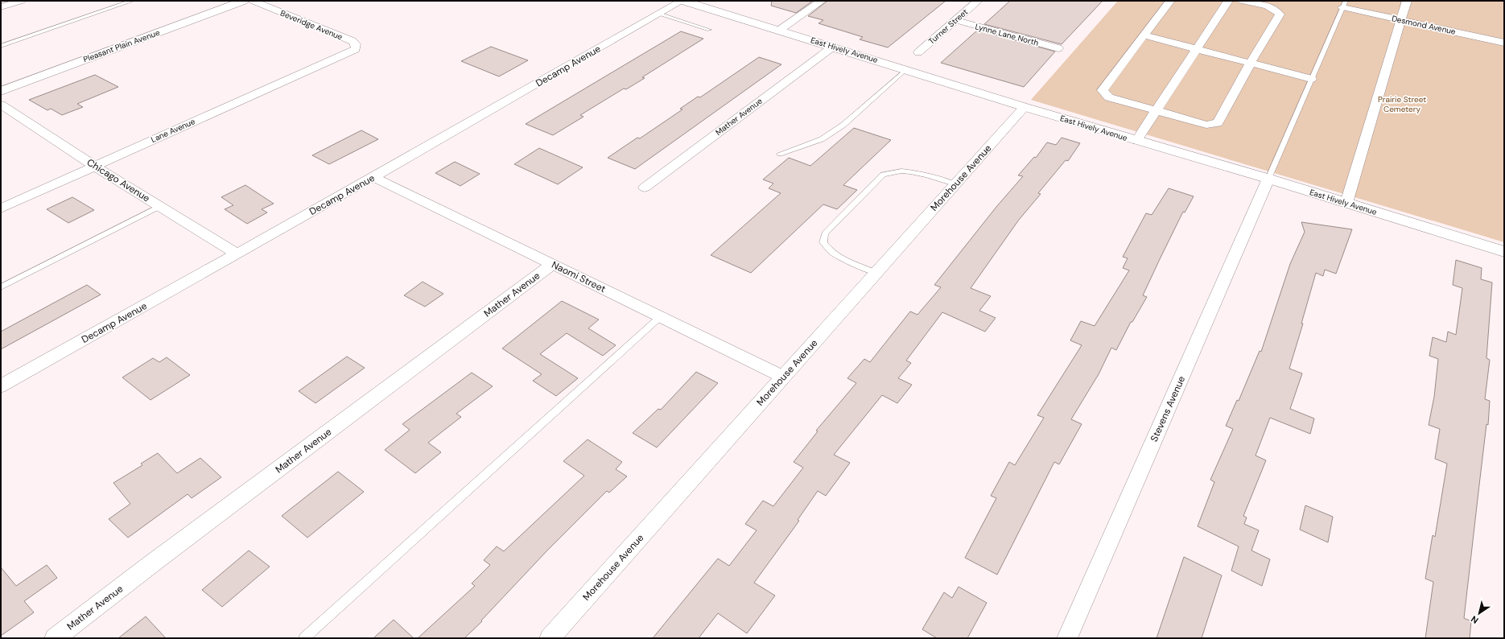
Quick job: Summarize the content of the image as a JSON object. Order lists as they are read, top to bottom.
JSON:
{
  "streets": {
    "street": [
      "Beveridge Avenue",
      "Desmond Avenue",
      "Turner Street",
      "Lynne Lane North",
      "Pleasant Plain Avenue",
      "East Hively Avenue",
      "Decamp Avenue",
      "Mather Avenue",
      "Lane Avenue",
      "Morehouse Avenue",
      "Chicago Avenue",
      "Naomi Street",
      "Stevens Avenue"
    ]
  },
  "crossings": [
    ["Beveridge Avenue", "Lane Avenue"],
    ["Turner Street", "Lynne Lane North"],
    ["East Hively Avenue", "Decamp Avenue"],
    ["East Hively Avenue", "Mather Avenue"],
    ["East Hively Avenue", "Morehouse Avenue"],
    ["East Hively Avenue", "Stevens Avenue"],
    ["Decamp Avenue", "Chicago Avenue"],
    ["Decamp Avenue", "Naomi Street"],
    ["Mather Avenue", "Naomi Street"],
    ["Lane Avenue", "Chicago Avenue"],
    ["Morehouse Avenue", "Naomi Street"]
  ],
  "parks": ["Prairie Street Cemetery"],
  "north": "bottom left"
}
